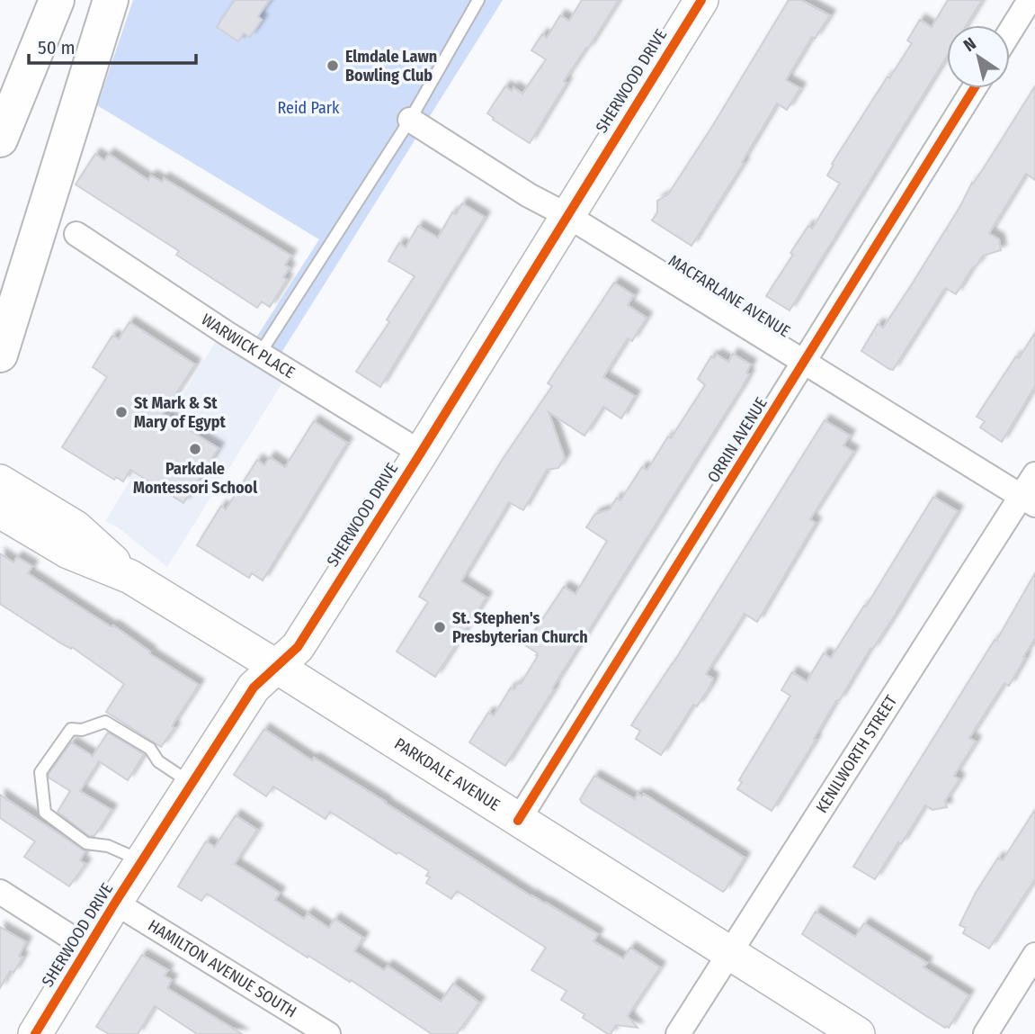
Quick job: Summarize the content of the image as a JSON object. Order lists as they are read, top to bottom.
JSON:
{
  "streets": {
    "street": [
      "SHERWOOD DRIVE",
      "MACFARLANE AVENUE",
      "WARWICK PLACE",
      "ORRIN AVENUE",
      "KENILWORTH STREET",
      "PARKDALE AVENUE",
      "HAMILTON AVENUE SOUTH"
    ]
  },
  "crossings": [
    ["SHERWOOD DRIVE", "MACFARLANE AVENUE"],
    ["SHERWOOD DRIVE", "WARWICK PLACE"],
    ["SHERWOOD DRIVE", "PARKDALE AVENUE"],
    ["SHERWOOD DRIVE", "HAMILTON AVENUE SOUTH"],
    ["MACFARLANE AVENUE", "ORRIN AVENUE"],
    ["MACFARLANE AVENUE", "KENILWORTH STREET"],
    ["ORRIN AVENUE", "PARKDALE AVENUE"],
    ["KENILWORTH STREET", "PARKDALE AVENUE"]
  ],
  "parks": ["Reid Park"],
  "places": [
    "Elmdale Lawn Bowling Club",
    "St Mark & St Mary of Egypt",
    "Parkdale Montessori School",
    "St. Stephen's Presbyterian Church"
  ],
  "scale_bar": "50 m",
  "north": "top left"
}
